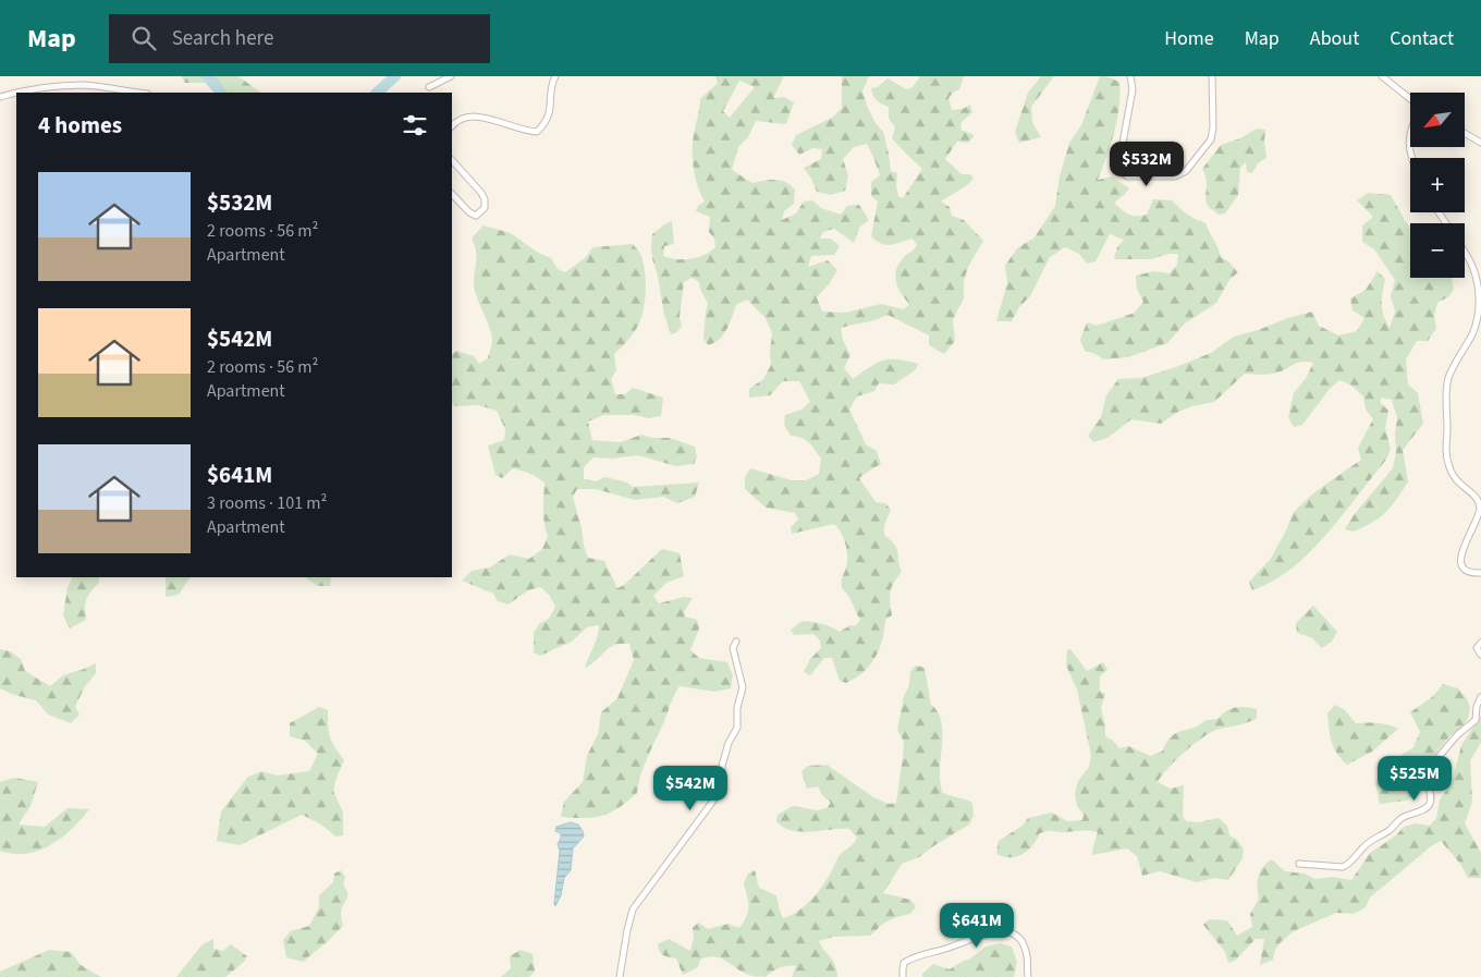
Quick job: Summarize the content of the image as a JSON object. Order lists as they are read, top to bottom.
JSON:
{
  "north": "bottom left",
  "page": {
    "header": "Map",
    "search": "Search here",
    "nav": [
      "Home",
      "Map",
      "About",
      "Contact"
    ],
    "map_buttons": ["+", "−"],
    "heading": "4 homes",
    "price": [
      "$532M",
      "$525M",
      "$542M",
      "$641M"
    ],
    "list": [
      {
        "name": "$532M",
        "note": "2 rooms · 56 m² · Apartment"
      },
      {
        "name": "$542M",
        "note": "2 rooms · 56 m² · Apartment"
      },
      {
        "name": "$641M",
        "note": "3 rooms · 101 m² · Apartment"
      }
    ]
  }
}
